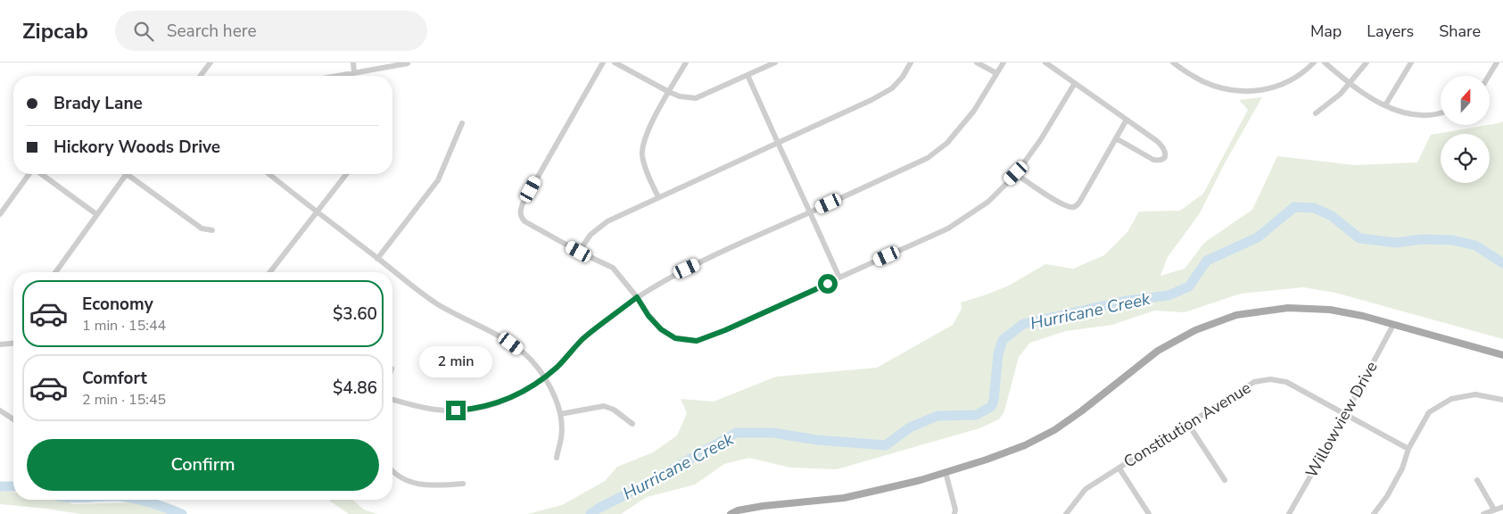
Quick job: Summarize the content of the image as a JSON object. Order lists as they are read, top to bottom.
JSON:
{
  "streets": {
    "street": ["Willowview Drive", "Constitution Avenue"]
  },
  "crossings": [
    ["Willowview Drive", "Constitution Avenue"]
  ],
  "water": ["Hurricane Creek"],
  "north": "top",
  "page": {
    "header": "Zipcab",
    "search": "Search here",
    "nav": ["Map", "Layers", "Share"],
    "banner": ["Brady Lane", "Hickory Woods Drive"],
    "list": [
      {
        "name": "Economy",
        "note": "1 min · 15:44",
        "value": "$3.60"
      },
      {
        "name": "Comfort",
        "note": "2 min · 15:45",
        "value": "$4.86"
      }
    ],
    "bubble": "2 min",
    "buttons": "Confirm"
  }
}
